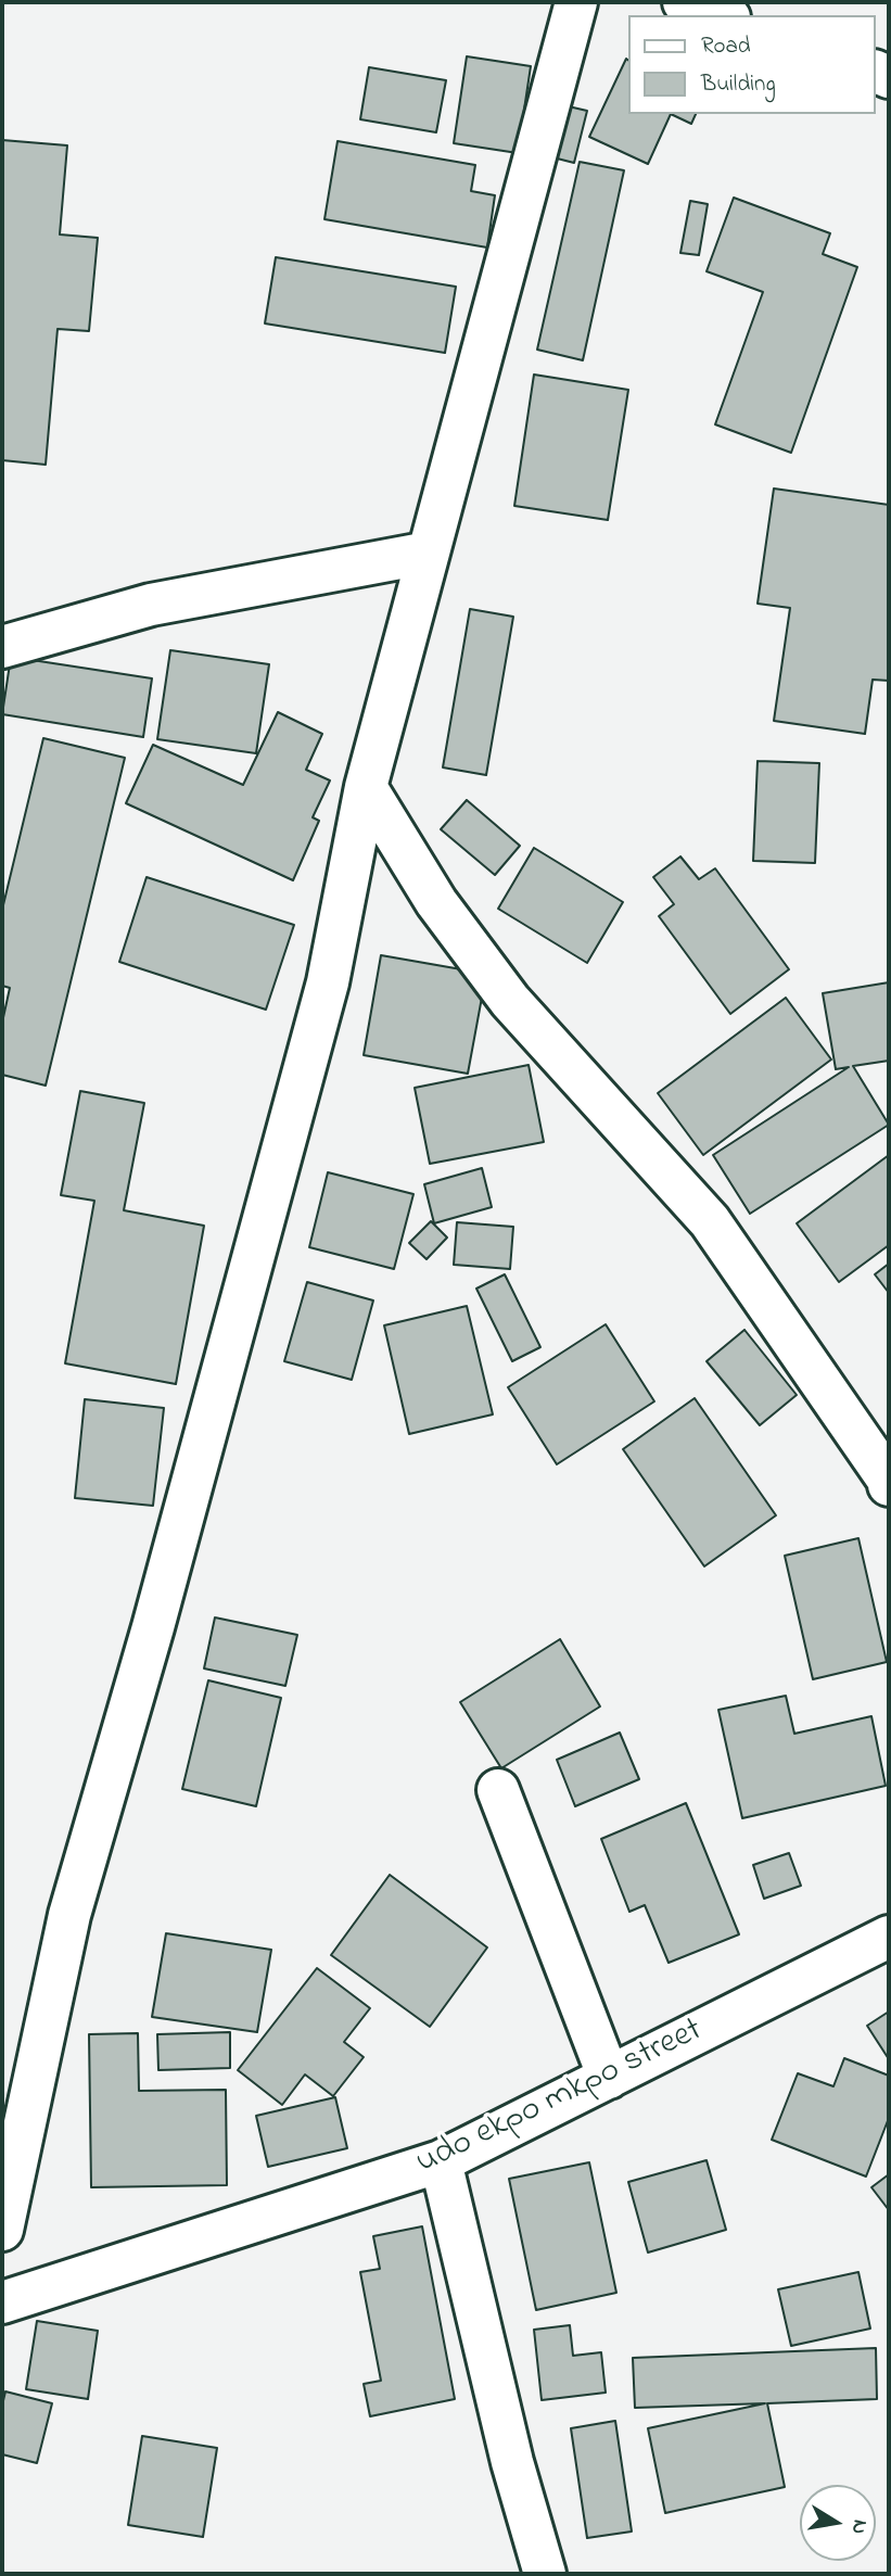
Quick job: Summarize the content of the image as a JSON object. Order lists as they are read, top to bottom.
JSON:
{
  "streets": {
    "street": ["udo ekpo mkpo street"]
  },
  "legend": ["Road", "Building"],
  "north": "right"
}
